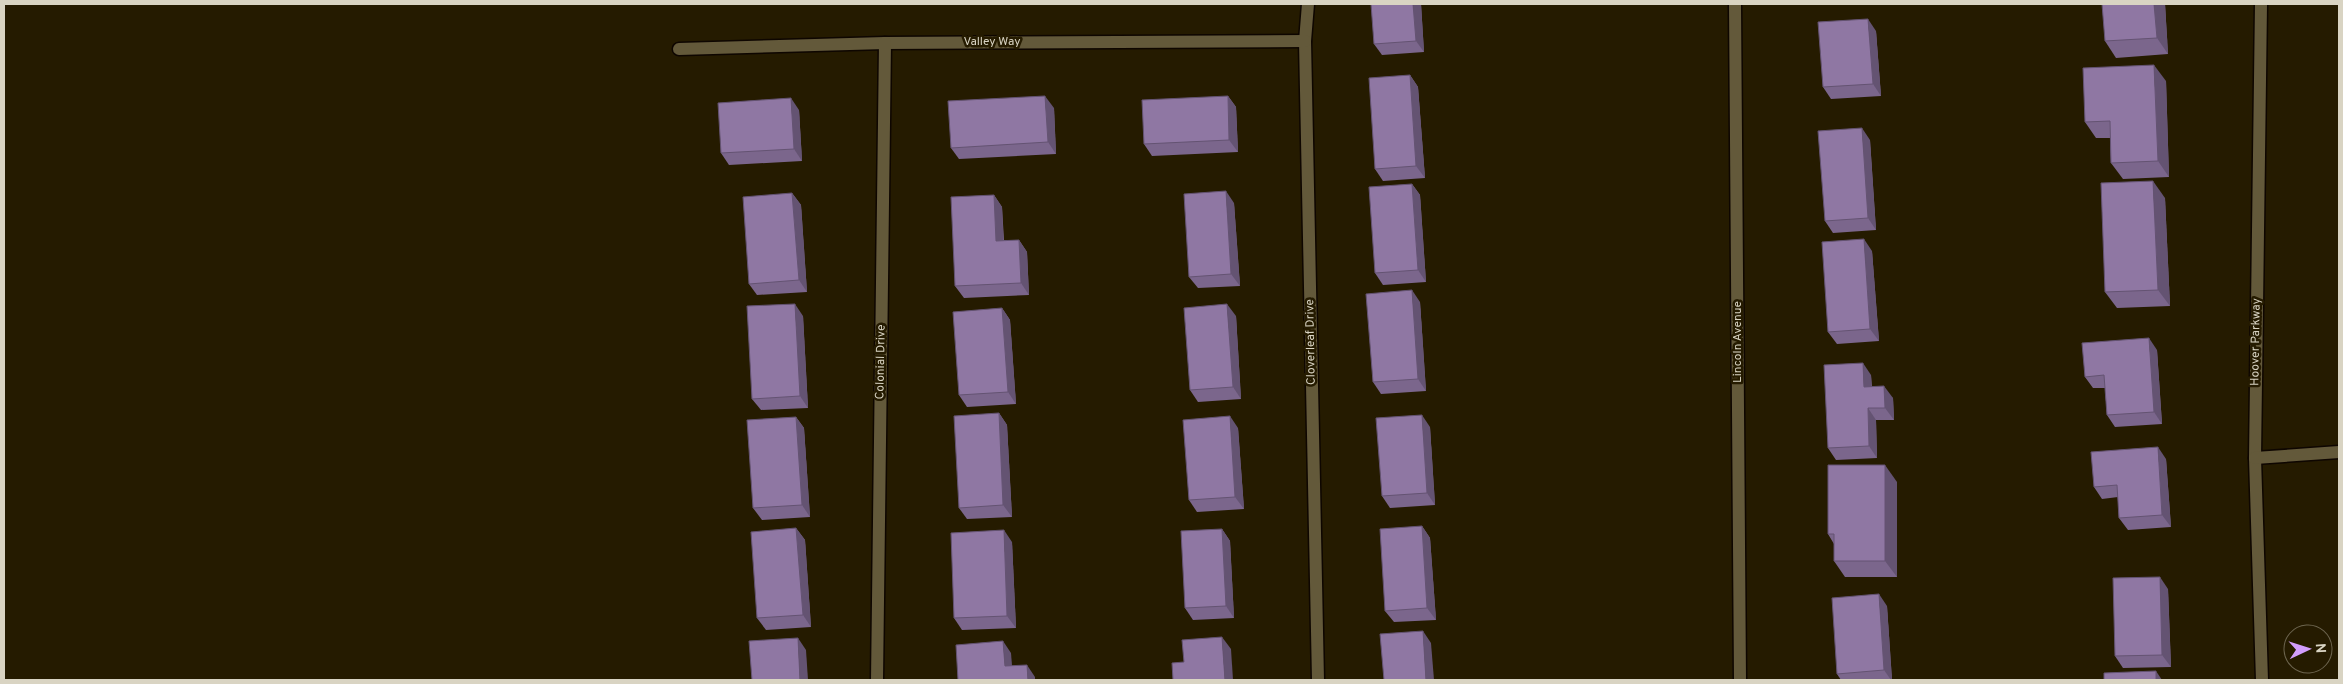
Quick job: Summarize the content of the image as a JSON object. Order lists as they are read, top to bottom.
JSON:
{
  "streets": {
    "street": [
      "Valley Way",
      "Cloverleaf Drive",
      "Lincoln Avenue",
      "Hoover Parkway",
      "Colonial Drive"
    ]
  },
  "crossings": [
    ["Valley Way", "Cloverleaf Drive"],
    ["Valley Way", "Colonial Drive"]
  ],
  "north": "right"
}
